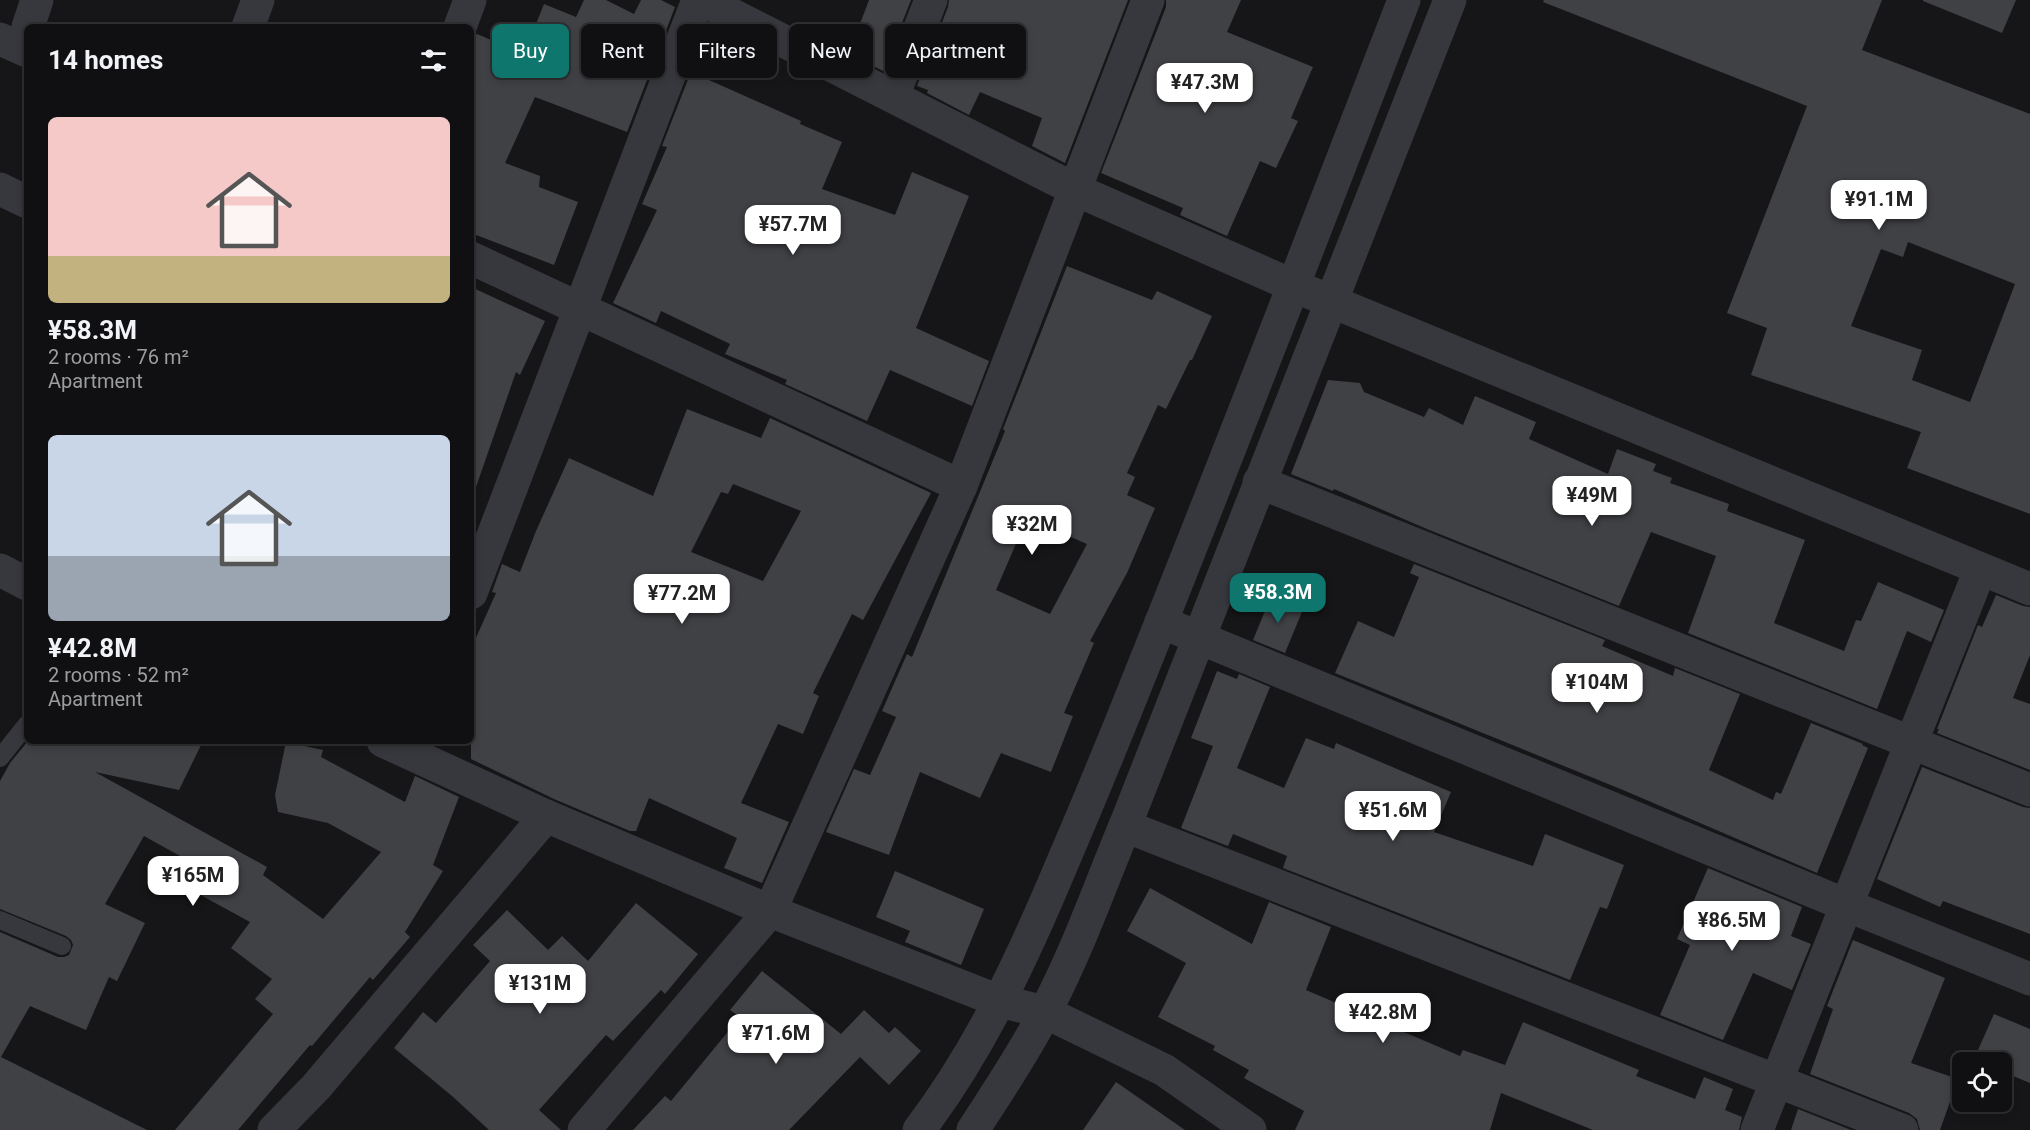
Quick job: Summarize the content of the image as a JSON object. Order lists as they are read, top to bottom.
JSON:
{
  "page": {
    "chip": [
      "Buy",
      "Rent",
      "Filters",
      "New",
      "Apartment"
    ],
    "heading": "14 homes",
    "price": [
      "¥47.3M",
      "¥91.1M",
      "¥57.7M",
      "¥49M",
      "¥32M",
      "¥58.3M",
      "¥77.2M",
      "¥104M",
      "¥51.6M",
      "¥165M",
      "¥86.5M",
      "¥131M",
      "¥42.8M",
      "¥71.6M"
    ],
    "list": [
      {
        "name": "¥58.3M",
        "note": "2 rooms · 76 m² · Apartment"
      },
      {
        "name": "¥42.8M",
        "note": "2 rooms · 52 m² · Apartment"
      }
    ]
  }
}
